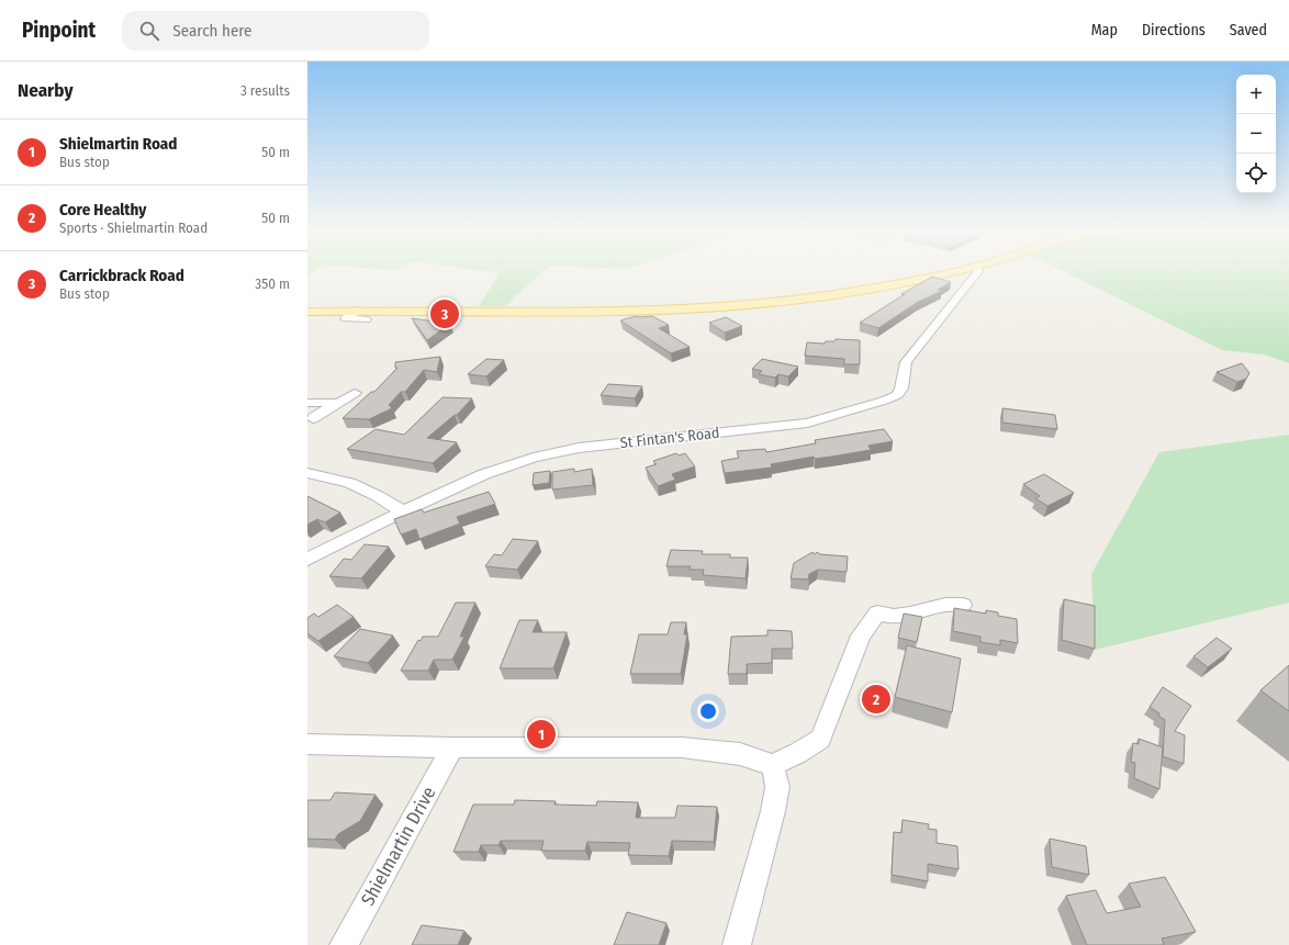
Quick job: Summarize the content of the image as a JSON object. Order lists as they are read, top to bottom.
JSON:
{
  "streets": {
    "street": ["St Fintan's Road", "Shielmartin Drive"]
  },
  "page": {
    "header": "Pinpoint",
    "search": "Search here",
    "nav": ["Map", "Directions", "Saved"],
    "heading": ["Nearby", "3 results"],
    "map_buttons": ["+", "−"],
    "list": [
      {
        "mark": "1",
        "name": "Shielmartin Road",
        "note": "Bus stop",
        "value": "50 m"
      },
      {
        "mark": "2",
        "name": "Core Healthy",
        "note": "Sports · Shielmartin Road",
        "value": "50 m"
      },
      {
        "mark": "3",
        "name": "Carrickbrack Road",
        "note": "Bus stop",
        "value": "350 m"
      }
    ],
    "pins": ["3", "2", "1"]
  }
}
